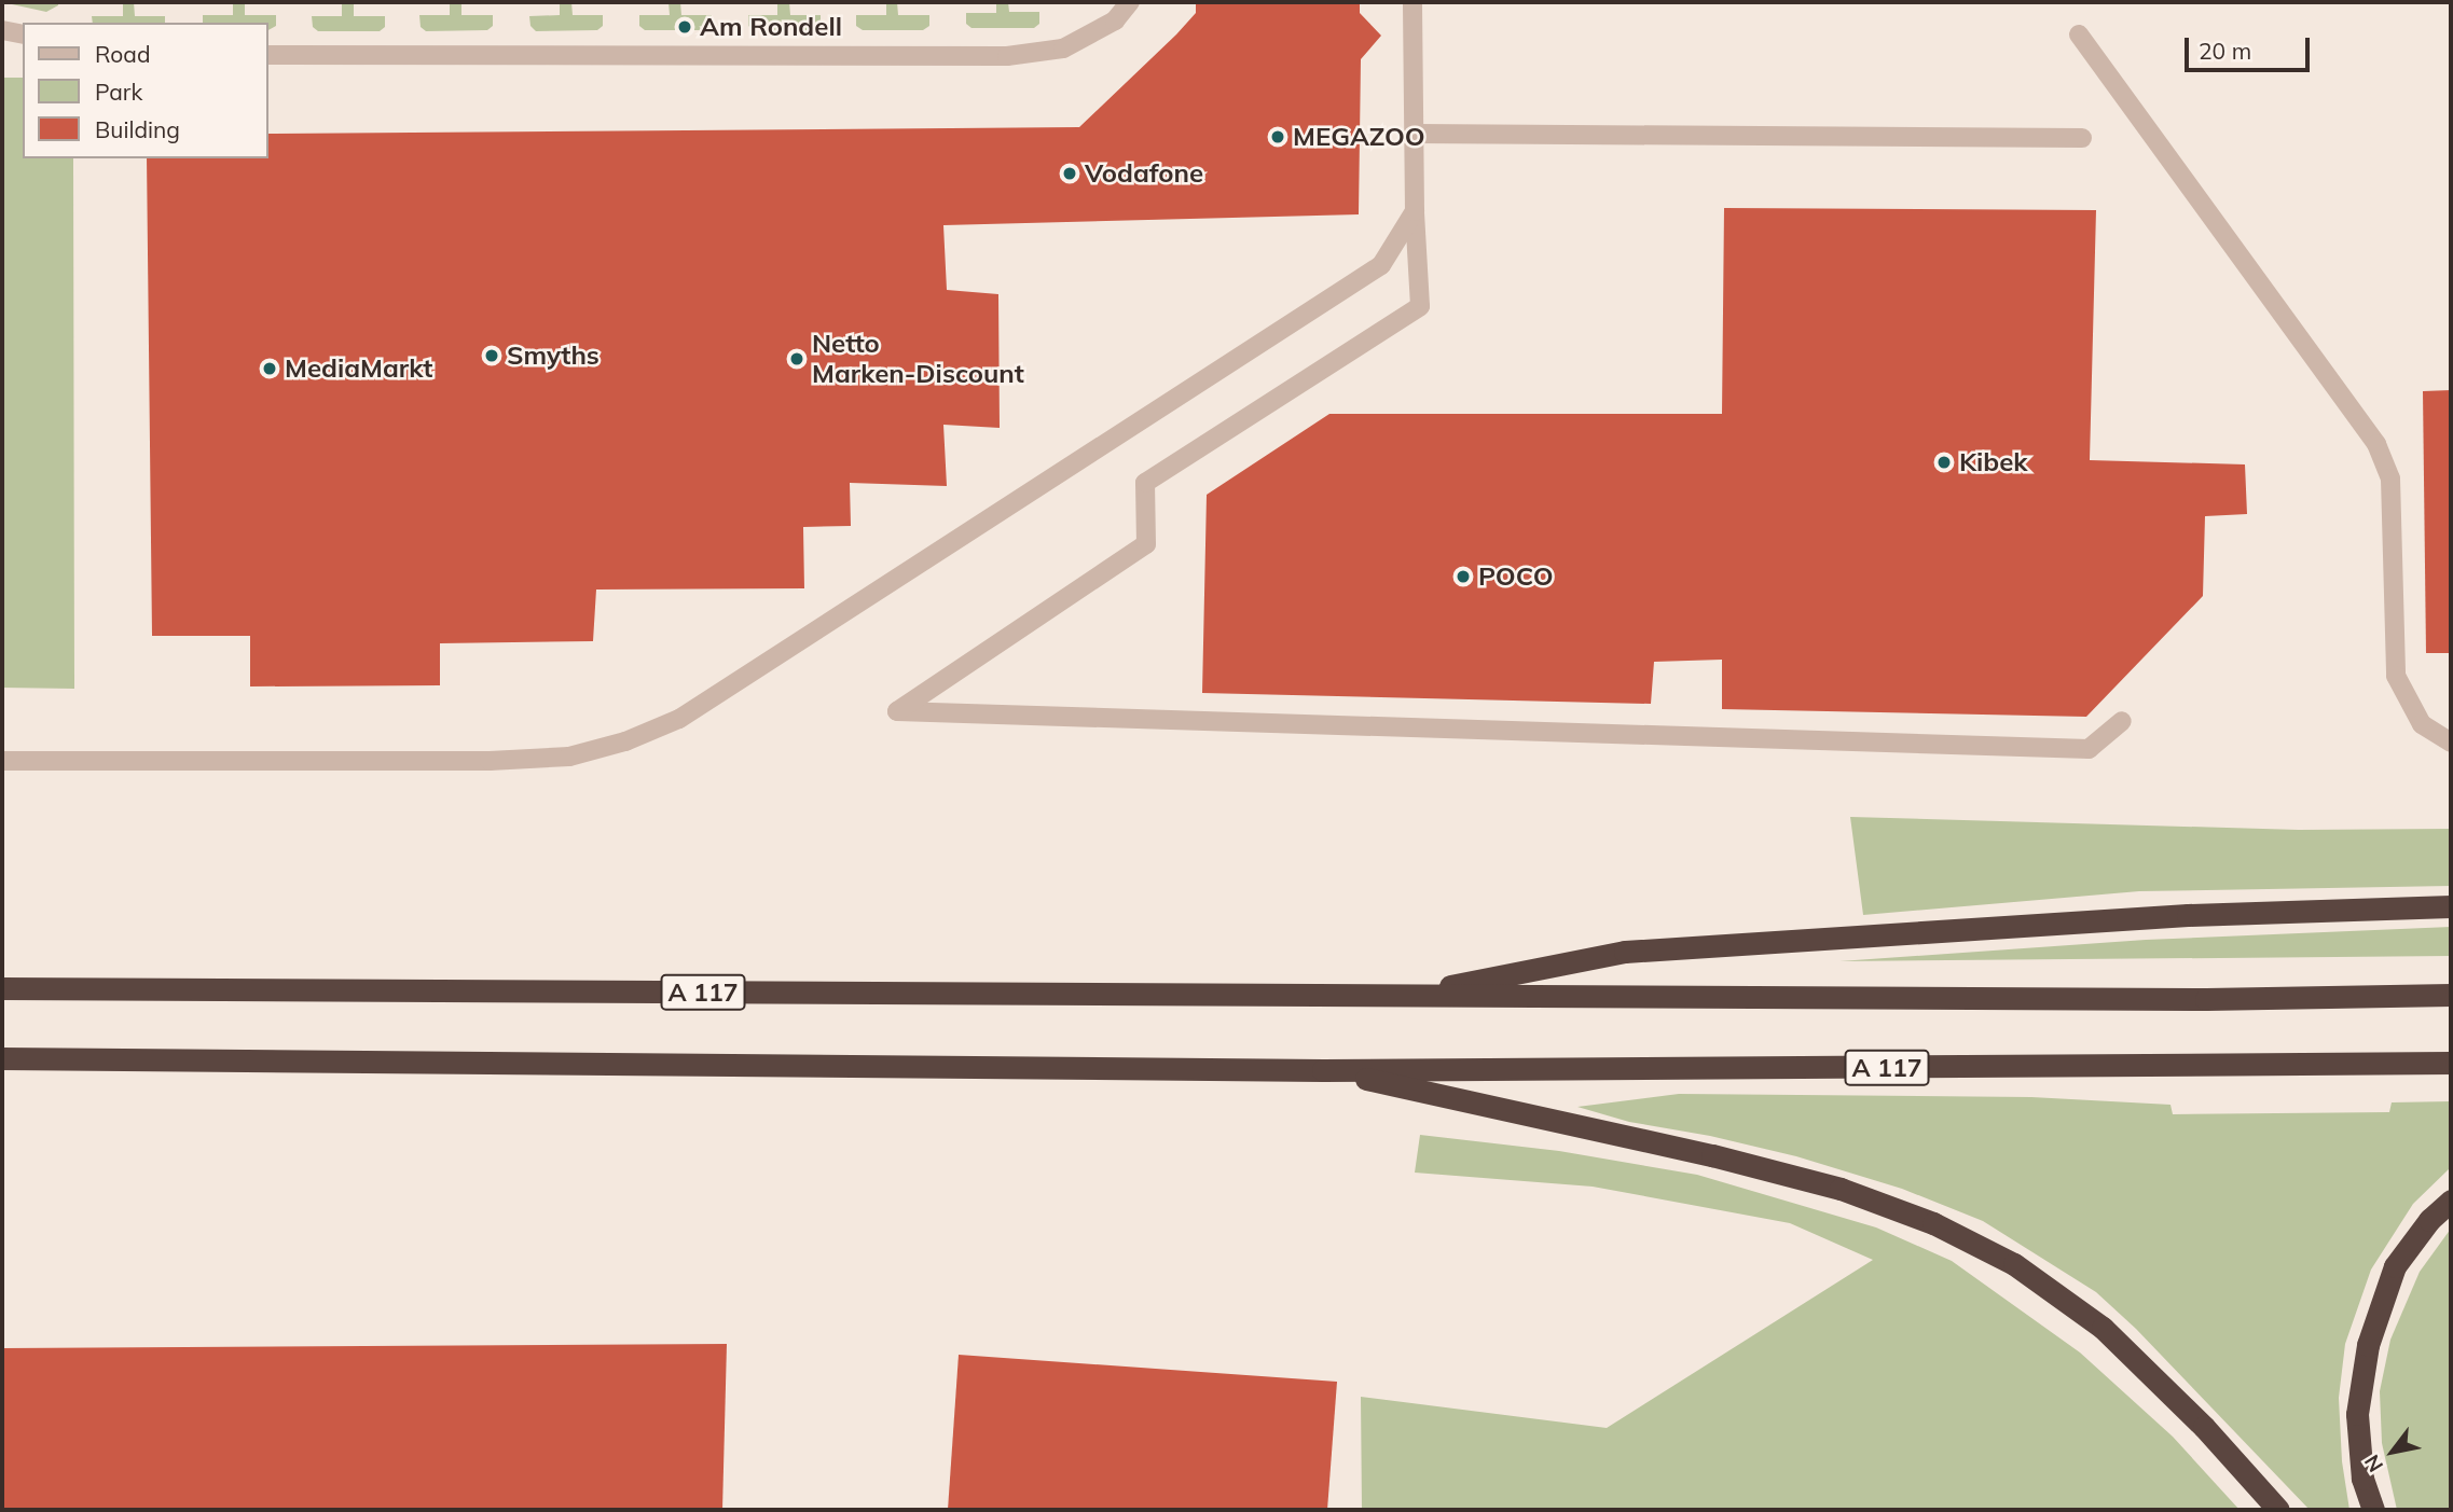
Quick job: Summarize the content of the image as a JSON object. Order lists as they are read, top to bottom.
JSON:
{
  "streets": {
    "highway": ["A 117"]
  },
  "places": [
    "Am Rondell",
    "MEGAZOO",
    "Vodafone",
    "Smyths",
    "Netto Marken-Discount",
    "MediaMarkt",
    "Kibek",
    "POCO"
  ],
  "legend": ["Road", "Park", "Building"],
  "scale_bar": "20 m",
  "north": "bottom left"
}
